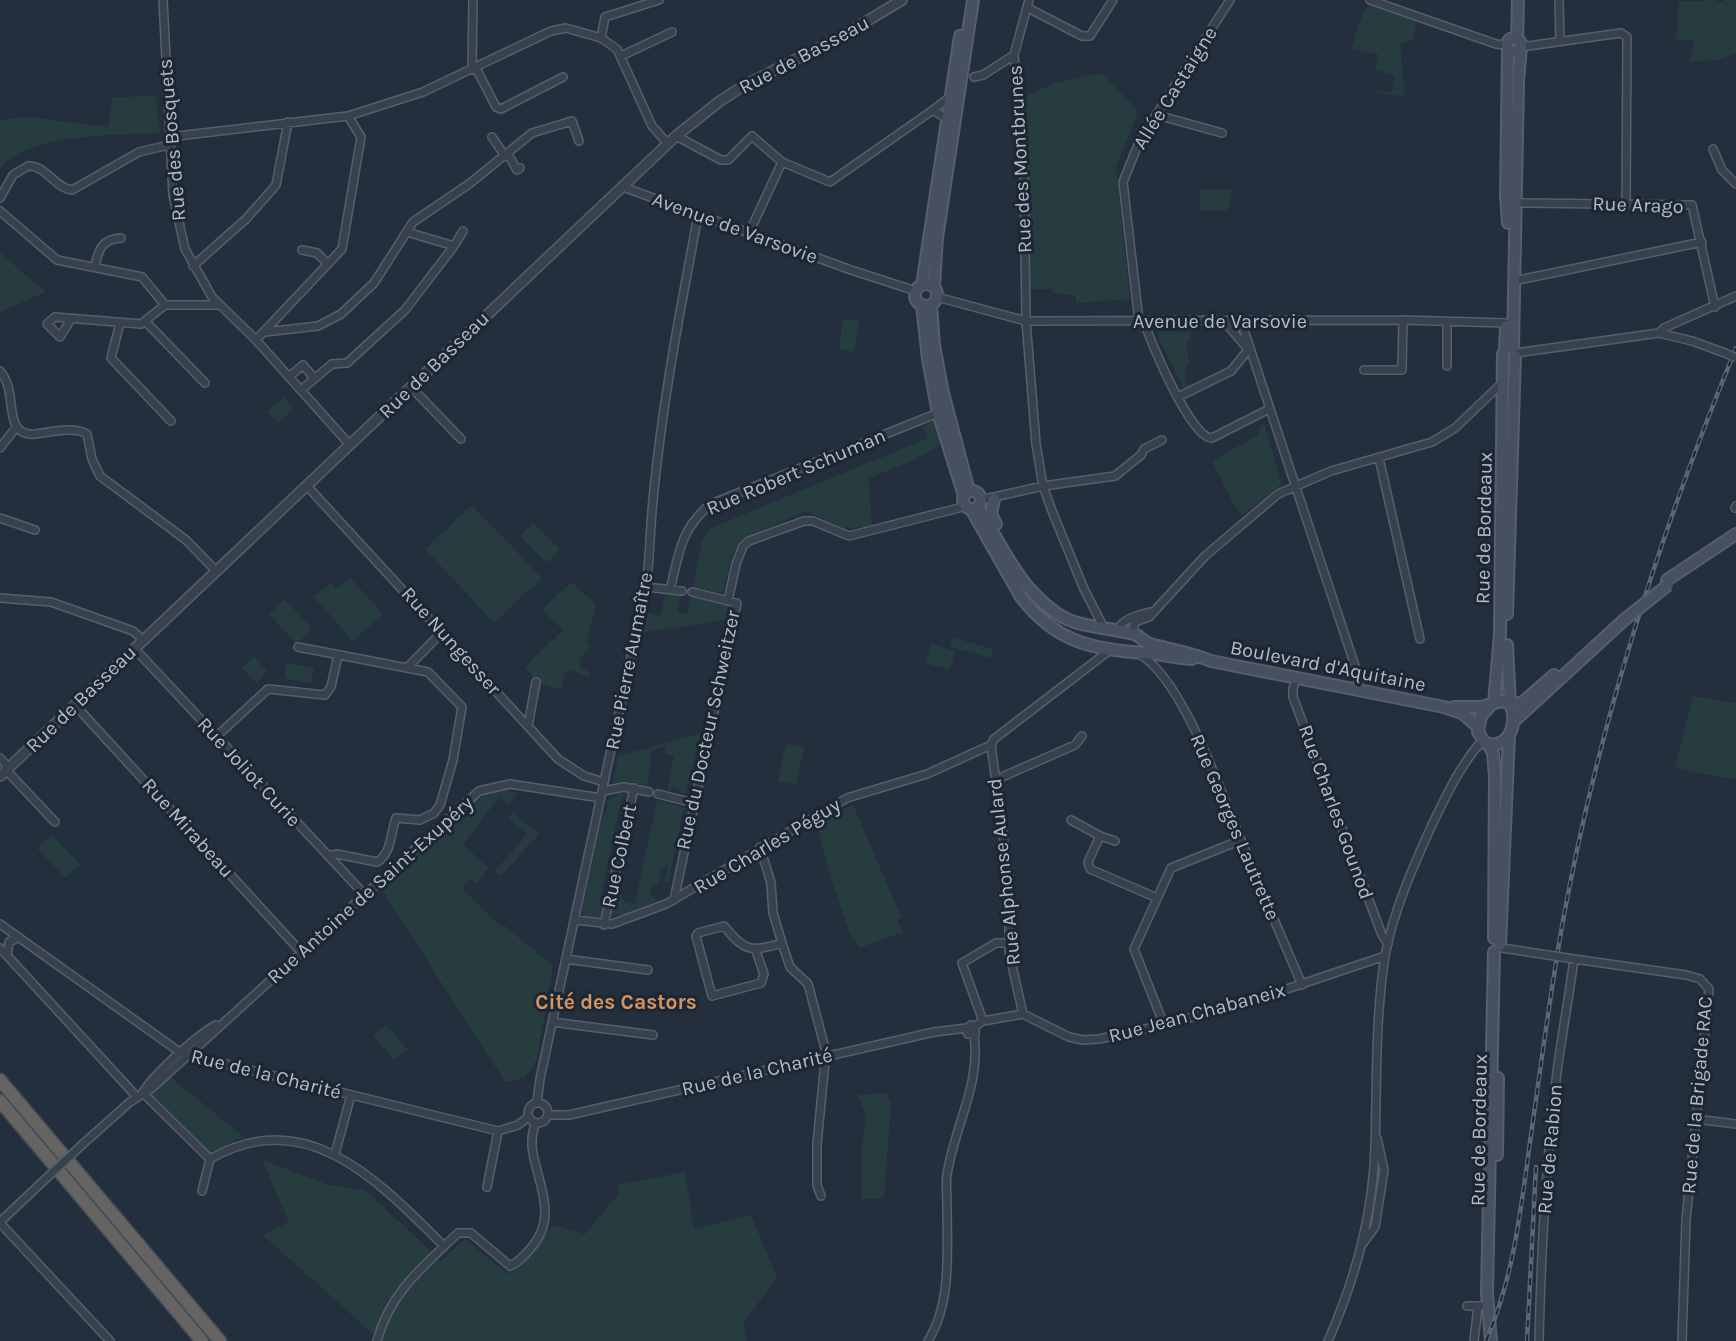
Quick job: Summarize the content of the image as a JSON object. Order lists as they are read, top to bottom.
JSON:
{
  "streets": {
    "main road": ["Rue de Bordeaux", "Boulevard d'Aquitaine"],
    "street": [
      "Rue de Basseau",
      "Allée Castaigne",
      "Rue des Bosquets",
      "Rue des Montbrunes",
      "Rue Arago",
      "Avenue de Varsovie",
      "Rue Robert Schuman",
      "Rue Nungesser",
      "Rue Pierre Aumaître",
      "Rue du Docteur Schweitzer",
      "Rue Joliot Curie",
      "Rue Charles Gounod",
      "Rue Georges Lautrette",
      "Rue Mirabeau",
      "Rue Charles Péguy",
      "Rue Colbert",
      "Rue Alphonse Aulard",
      "Rue Antoine de Saint-Exupéry",
      "Rue Jean Chabaneix",
      "Rue de la Charité",
      "Rue de la Brigade RAC",
      "Rue de Rabion"
    ]
  },
  "crossings": [
    ["Rue de Basseau", "Rue des Bosquets"],
    ["Rue de Basseau", "Avenue de Varsovie"],
    ["Rue de Basseau", "Rue Nungesser"],
    ["Rue de Basseau", "Rue Joliot Curie"],
    ["Rue de Basseau", "Rue Mirabeau"],
    ["Allée Castaigne", "Avenue de Varsovie"],
    ["Rue des Montbrunes", "Avenue de Varsovie"],
    ["Rue Arago", "Rue de Bordeaux"],
    ["Avenue de Varsovie", "Rue de Bordeaux"],
    ["Avenue de Varsovie", "Rue Pierre Aumaître"],
    ["Rue de Bordeaux", "Boulevard d'Aquitaine"],
    ["Rue Nungesser", "Rue Pierre Aumaître"],
    ["Rue Pierre Aumaître", "Rue Charles Péguy"],
    ["Rue Pierre Aumaître", "Rue Antoine de Saint-Exupéry"],
    ["Rue Pierre Aumaître", "Rue de la Charité"],
    ["Boulevard d'Aquitaine", "Rue Charles Gounod"],
    ["Boulevard d'Aquitaine", "Rue Georges Lautrette"],
    ["Rue du Docteur Schweitzer", "Rue Charles Péguy"],
    ["Rue Joliot Curie", "Rue Antoine de Saint-Exupéry"],
    ["Rue Georges Lautrette", "Rue Jean Chabaneix"],
    ["Rue Mirabeau", "Rue Antoine de Saint-Exupéry"],
    ["Rue Charles Péguy", "Rue Colbert"],
    ["Rue Charles Péguy", "Rue Alphonse Aulard"],
    ["Rue Colbert", "Rue Antoine de Saint-Exupéry"],
    ["Rue Alphonse Aulard", "Rue Jean Chabaneix"],
    ["Rue Antoine de Saint-Exupéry", "Rue de la Charité"],
    ["Rue de la Brigade RAC", "Rue de Rabion"]
  ],
  "districts": ["Cité des Castors"]
}
